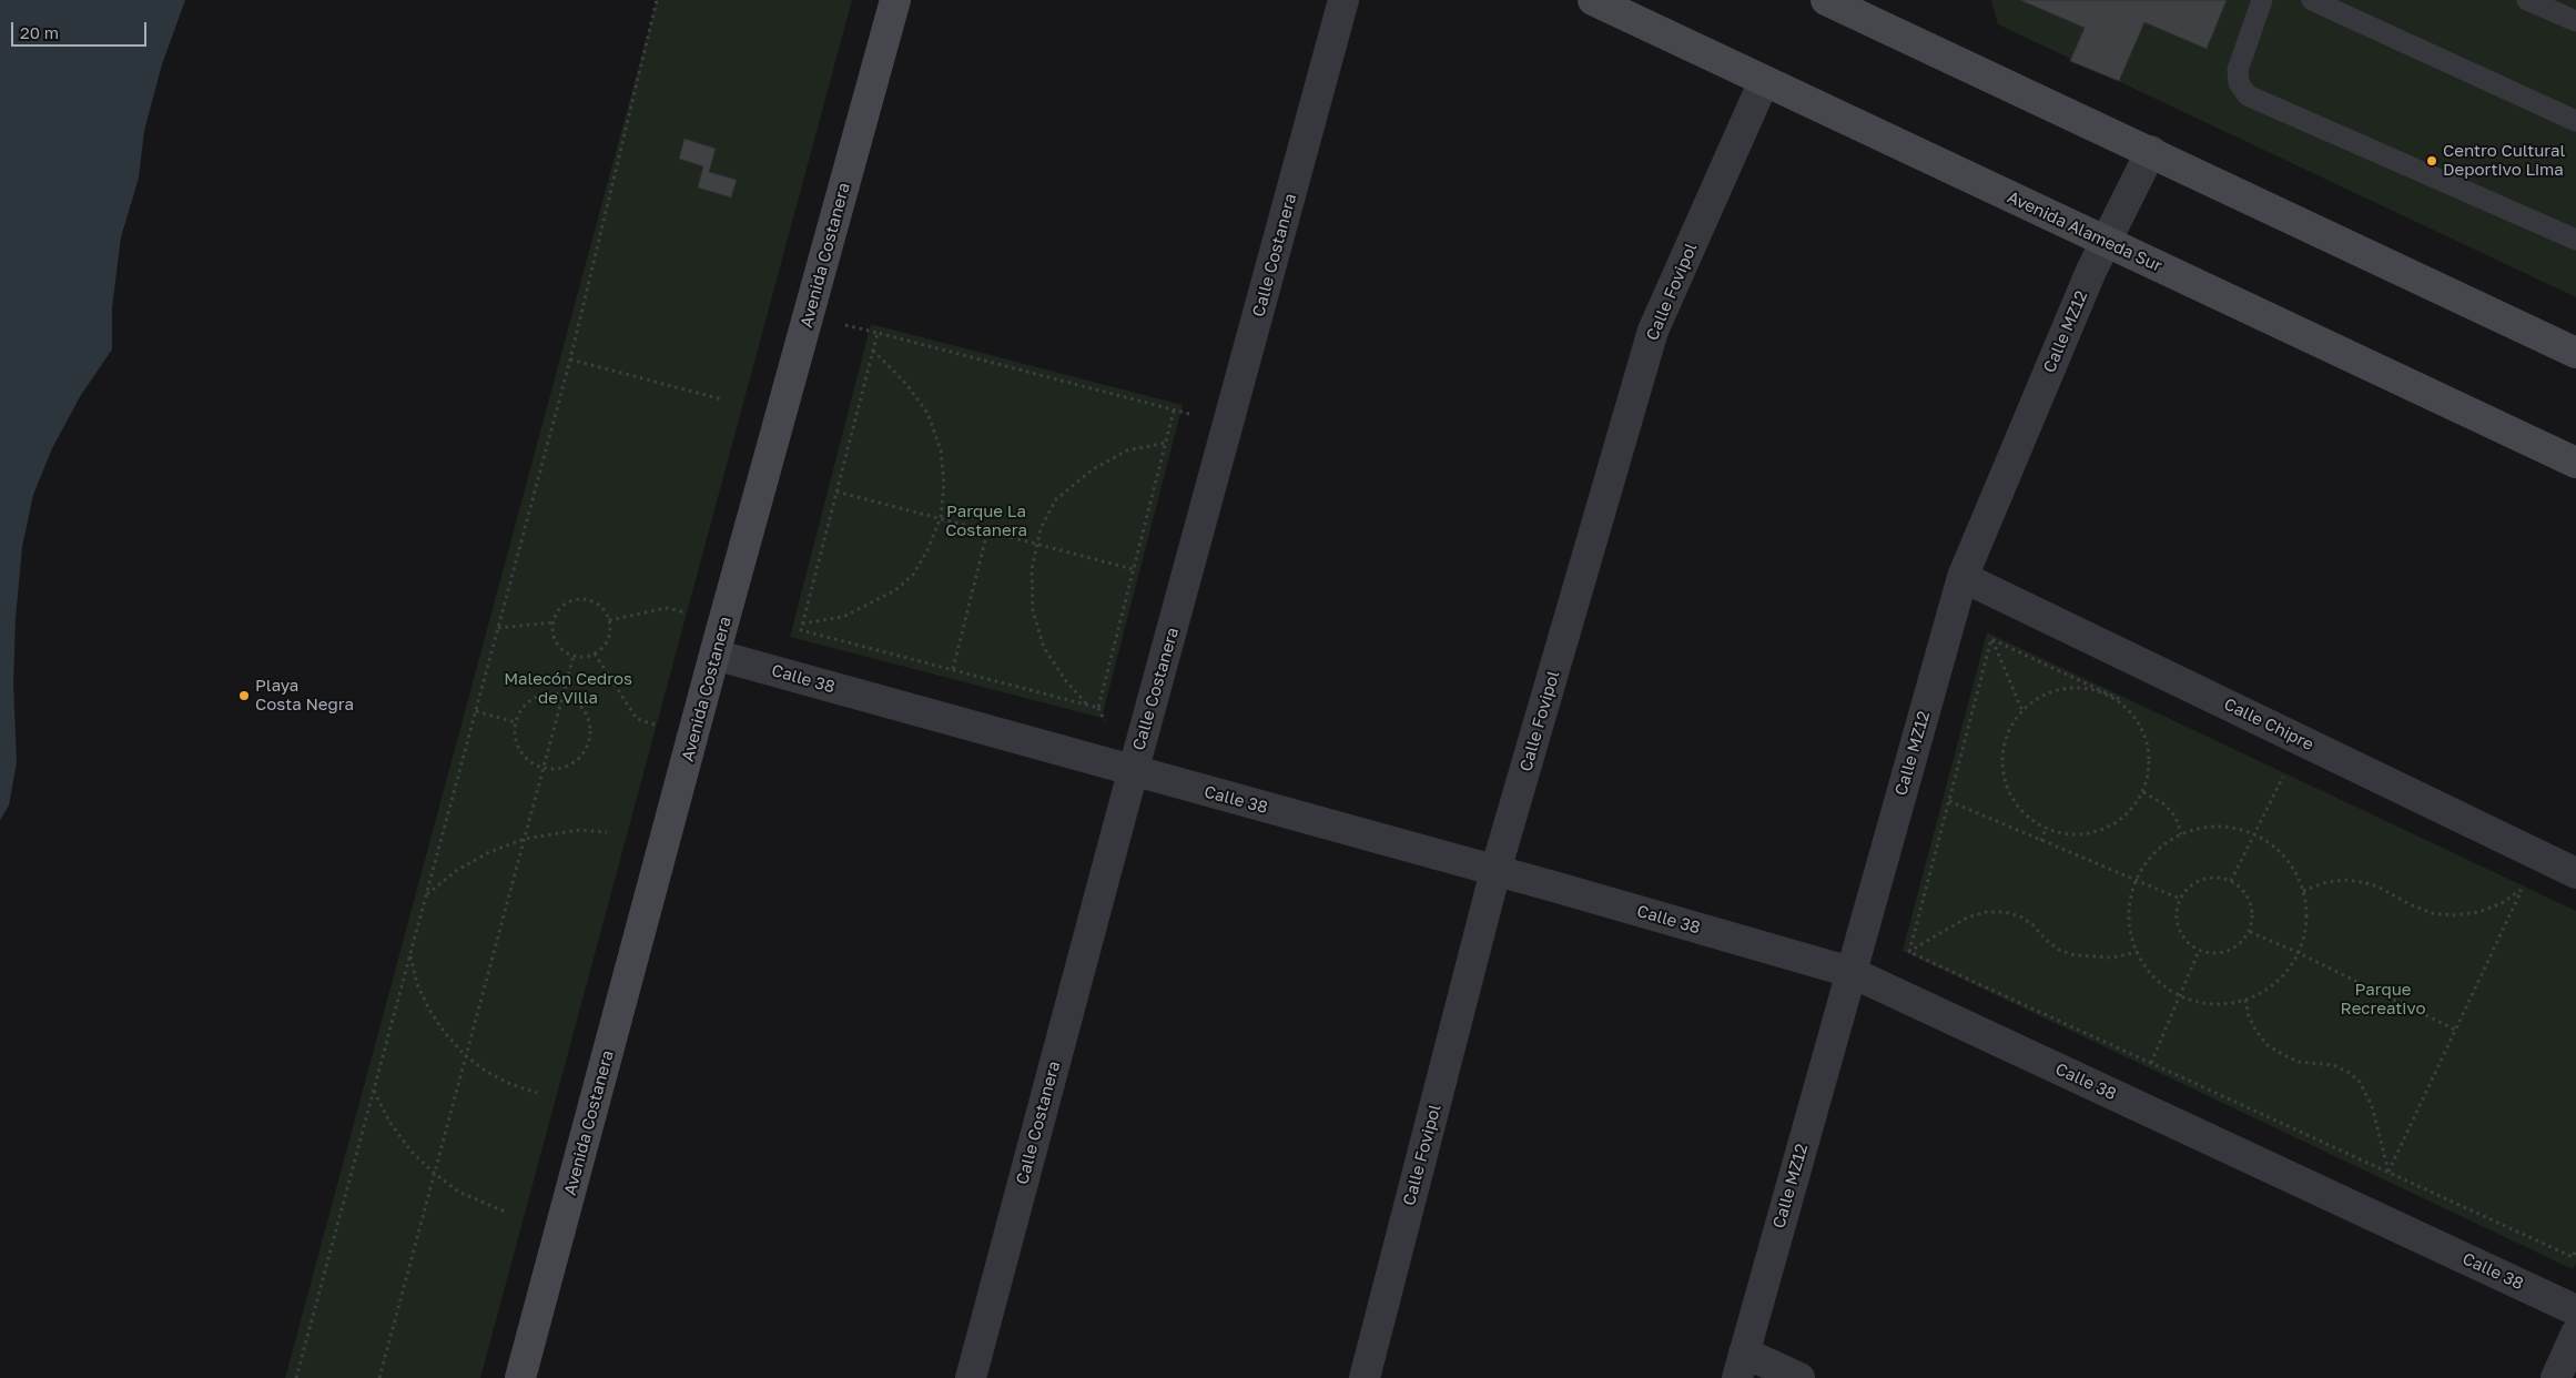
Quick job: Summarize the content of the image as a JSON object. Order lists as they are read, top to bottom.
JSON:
{
  "streets": {
    "main road": ["Avenida Alameda Sur", "Avenida Costanera"],
    "street": [
      "Calle Costanera",
      "Calle Fovipol",
      "Calle MZ12",
      "Calle 38",
      "Calle Chipre"
    ]
  },
  "crossings": [
    ["Avenida Alameda Sur", "Calle Fovipol"],
    ["Avenida Alameda Sur", "Calle MZ12"],
    ["Avenida Costanera", "Calle 38"],
    ["Calle Costanera", "Calle 38"],
    ["Calle Fovipol", "Calle 38"],
    ["Calle MZ12", "Calle 38"],
    ["Calle MZ12", "Calle Chipre"]
  ],
  "parks": ["Parque La Costanera", "Malecón Cedros de Villa", "Parque Recreativo"],
  "places": ["Centro Cultural Deportivo Lima", "Playa Costa Negra"],
  "scale_bar": "20 m"
}
